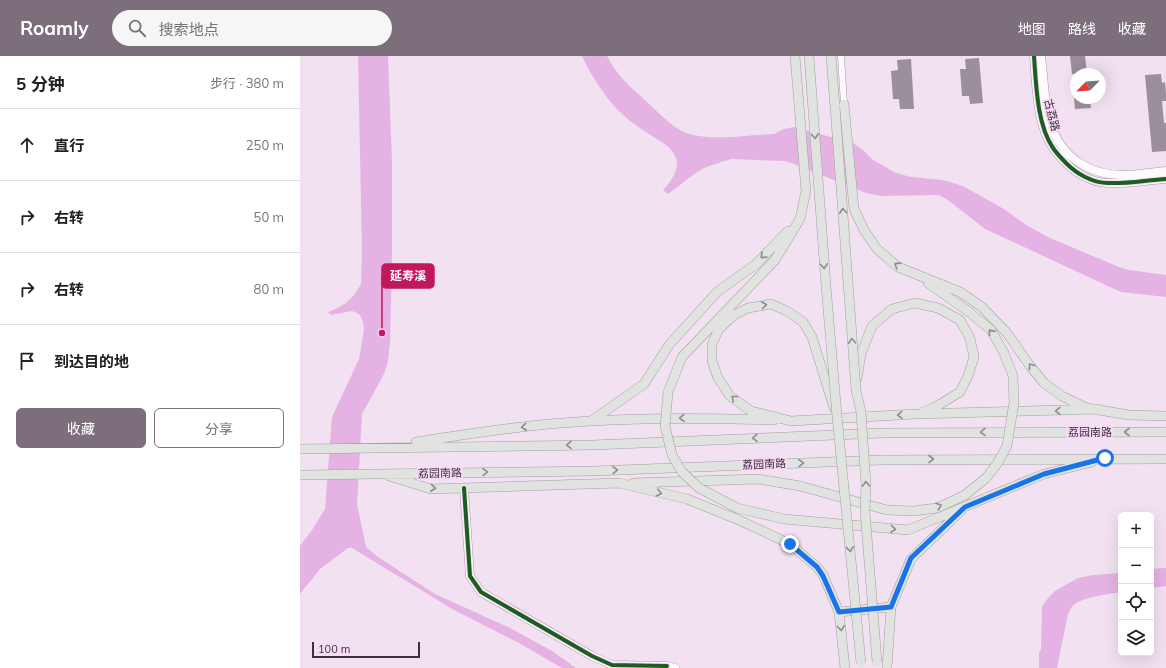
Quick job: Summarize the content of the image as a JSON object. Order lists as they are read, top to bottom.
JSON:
{
  "streets": {
    "main road": ["荔园南路"],
    "street": ["古荔路"]
  },
  "places": ["延寿溪"],
  "scale_bar": "100 m",
  "north": "bottom left",
  "page": {
    "header": "Roamly",
    "search": "搜索地点",
    "nav": ["地图", "路线", "收藏"],
    "heading": ["5 分钟", "步行 · 380 m"],
    "list": [
      ["直行", "250 m"],
      ["右转", "50 m"],
      ["右转", "80 m"],
      "到达目的地"
    ],
    "buttons": ["收藏", "分享"],
    "map_buttons": ["+", "−"],
    "scale": "100 m"
  }
}
